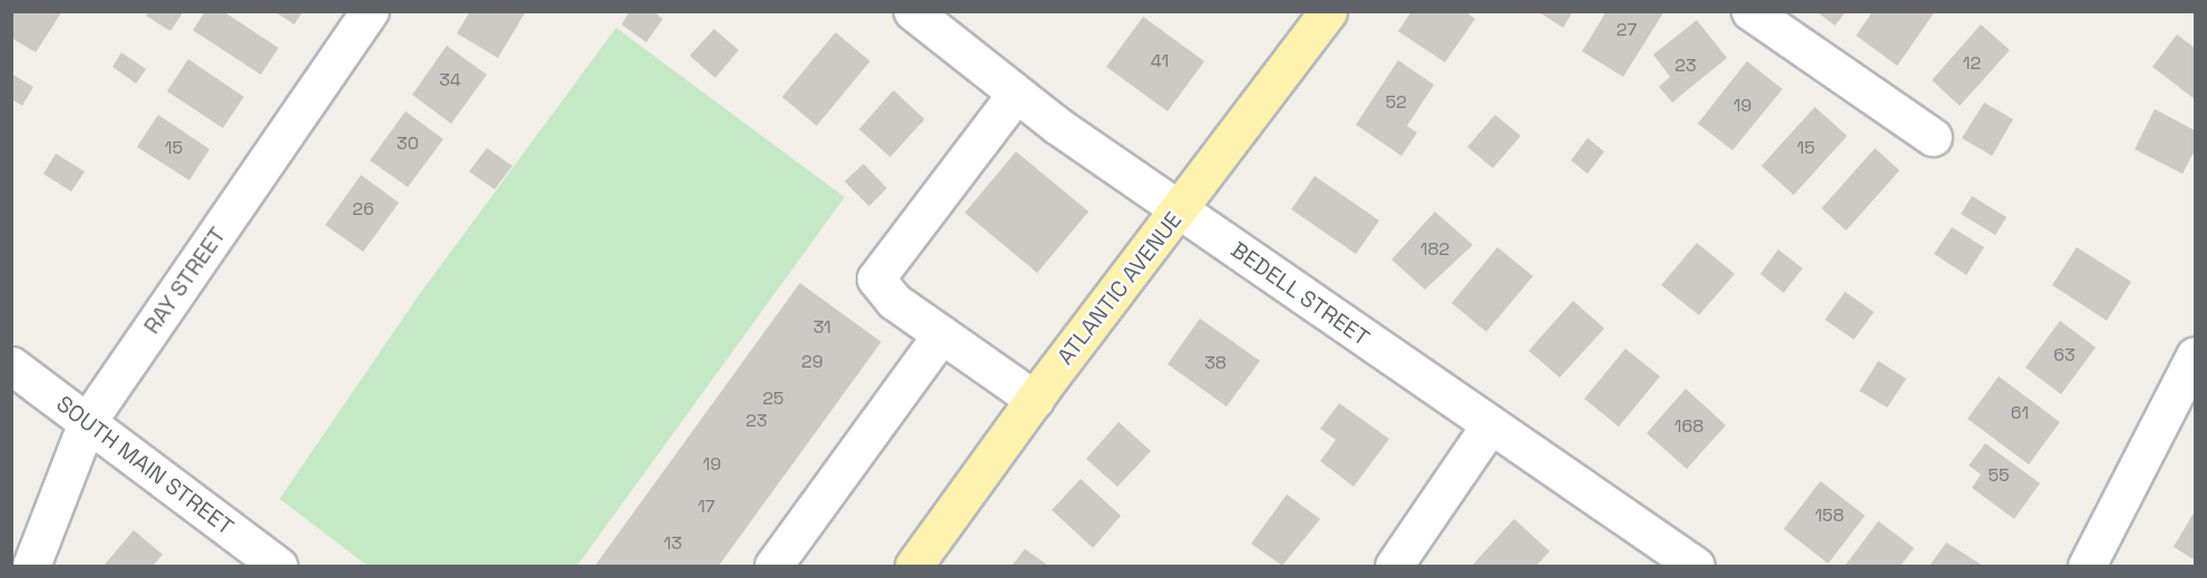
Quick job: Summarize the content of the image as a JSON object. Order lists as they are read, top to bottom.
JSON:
{
  "streets": {
    "main road": ["ATLANTIC AVENUE"],
    "street": ["RAY STREET", "BEDELL STREET", "SOUTH MAIN STREET"]
  },
  "crossings": [
    ["RAY STREET", "SOUTH MAIN STREET"],
    ["ATLANTIC AVENUE", "BEDELL STREET"]
  ],
  "house_numbers": [
    "27",
    "41",
    "12",
    "23",
    "34",
    "52",
    "19",
    "30",
    "15",
    "15",
    "26",
    "182",
    "31",
    "63",
    "29",
    "38",
    "25",
    "61",
    "23",
    "168",
    "19",
    "55",
    "17",
    "158",
    "13"
  ]
}
